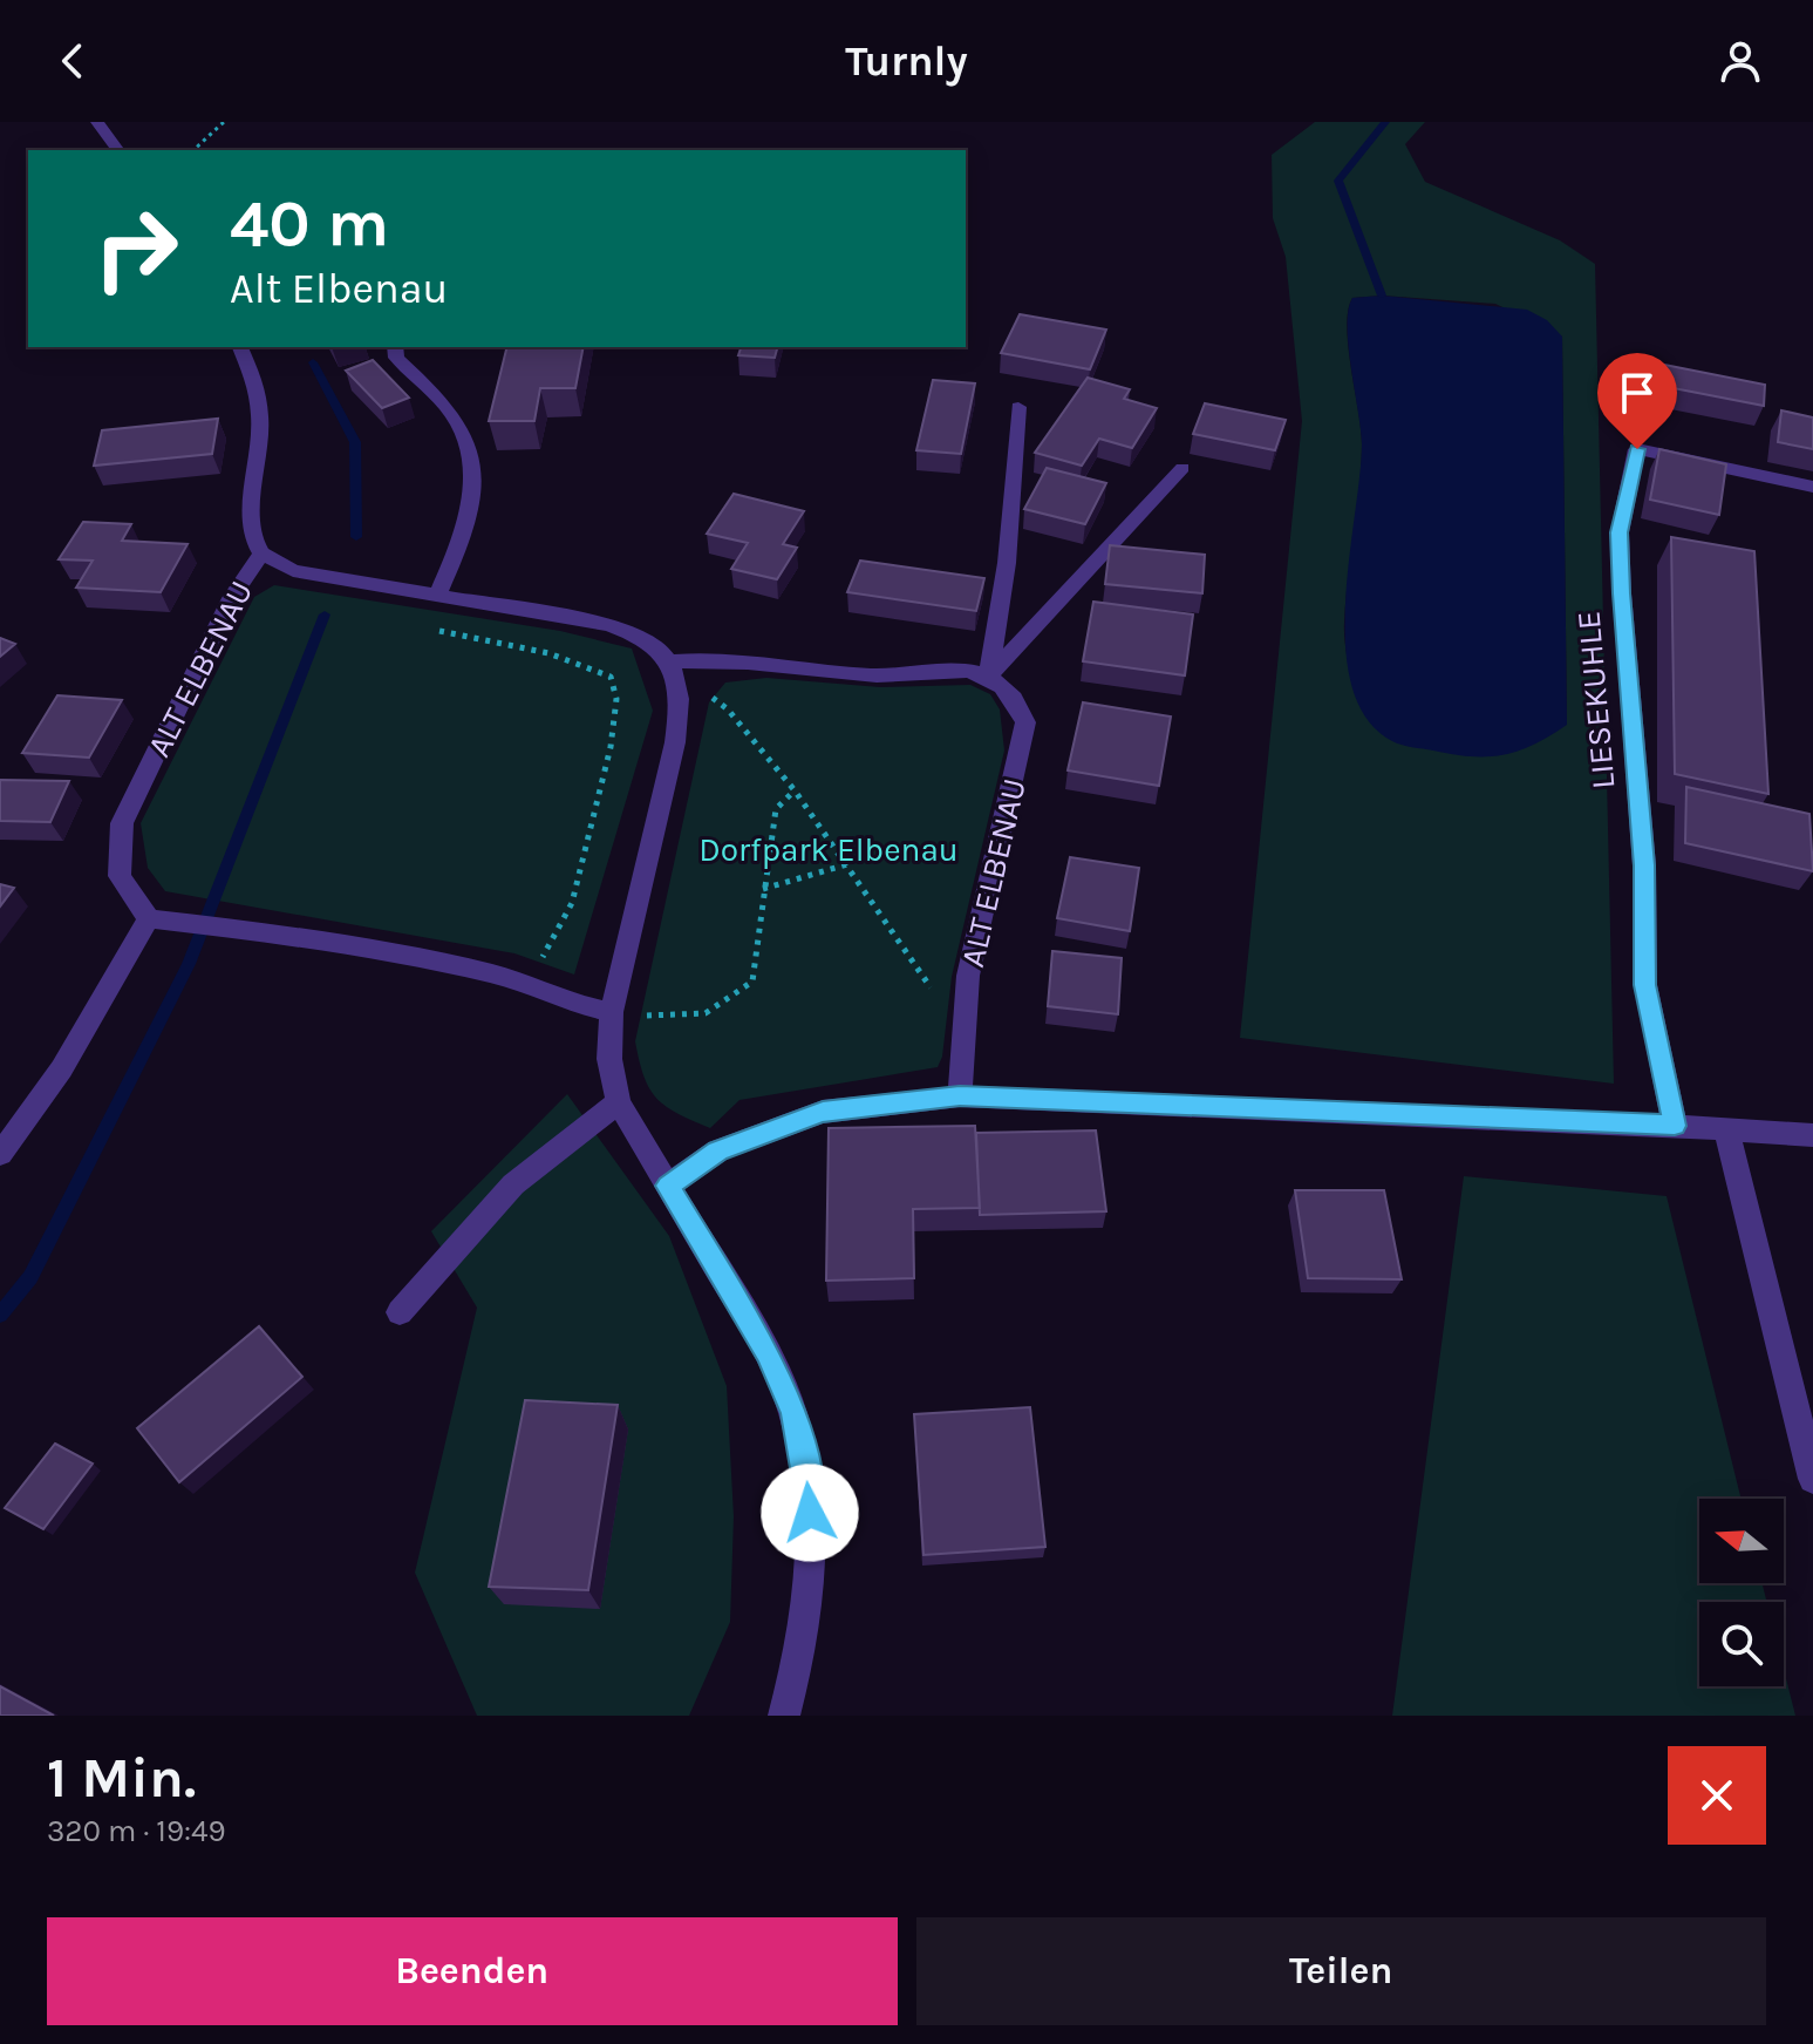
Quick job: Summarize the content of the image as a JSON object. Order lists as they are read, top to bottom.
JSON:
{
  "streets": {
    "street": ["ALT ELBENAU", "LIESEKUHLE"]
  },
  "parks": ["Dorfpark Elbenau"],
  "north": "left",
  "page": {
    "header": "Turnly",
    "turn": ["40 m", "Alt Elbenau"],
    "heading": ["1 Min.", "320 m · 19:49"],
    "buttons": ["Beenden", "Teilen"]
  }
}
